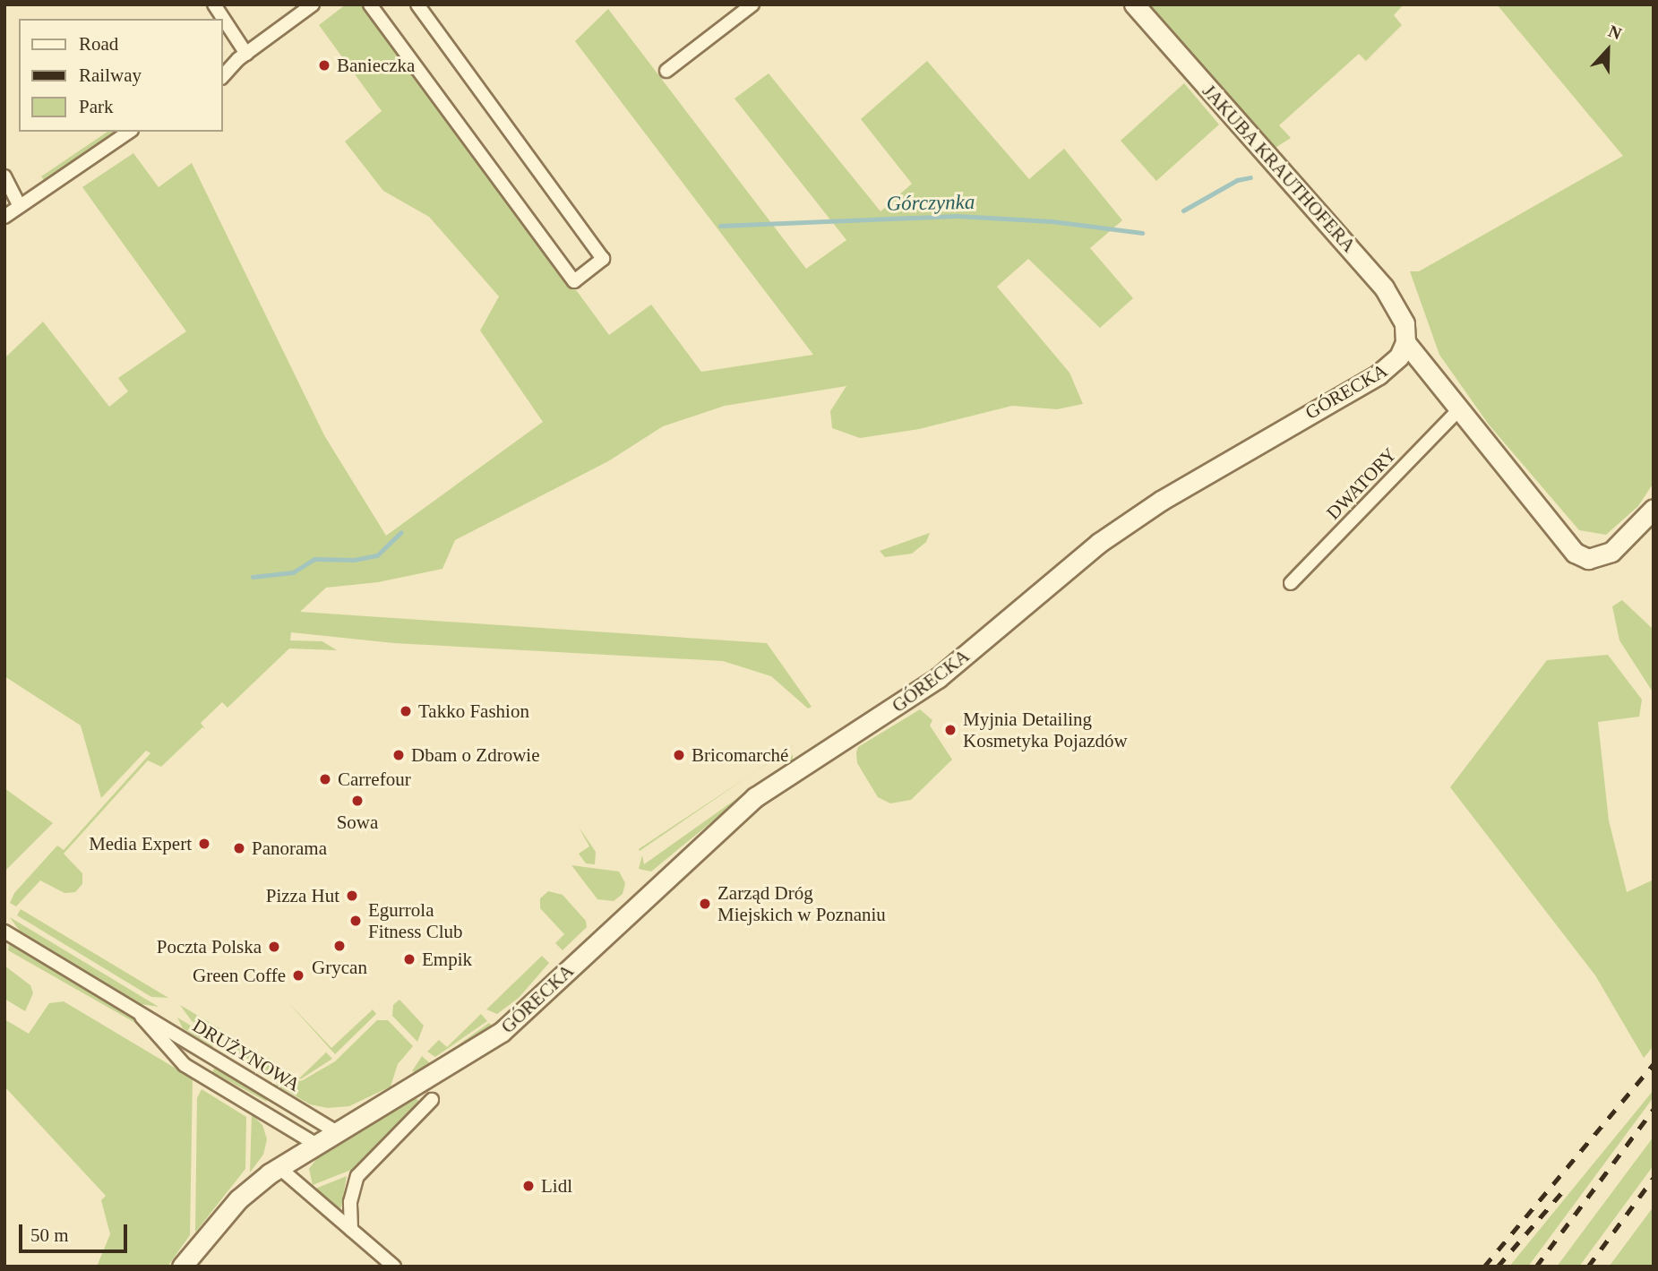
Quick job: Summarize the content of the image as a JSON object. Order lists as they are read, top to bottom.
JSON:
{
  "streets": {
    "street": [
      "JAKUBA KRAUTHOFERA",
      "GÓRECKA",
      "DWATORY",
      "DRUŻYNOWA"
    ]
  },
  "crossings": [
    ["JAKUBA KRAUTHOFERA", "GÓRECKA"],
    ["GÓRECKA", "DRUŻYNOWA"]
  ],
  "water": ["Górczynka"],
  "places": [
    "Banieczka",
    "Takko Fashion",
    "Myjnia Detailing Kosmetyka Pojazdów",
    "Dbam o Zdrowie",
    "Bricomarché",
    "Carrefour",
    "Sowa",
    "Media Expert",
    "Panorama",
    "Pizza Hut",
    "Zarząd Dróg Miejskich w Poznaniu",
    "Egurrola Fitness Club",
    "Grycan",
    "Poczta Polska",
    "Empik",
    "Green Coffe",
    "Lidl"
  ],
  "legend": ["Road", "Railway", "Park"],
  "scale_bar": "50 m",
  "north": "top"
}
